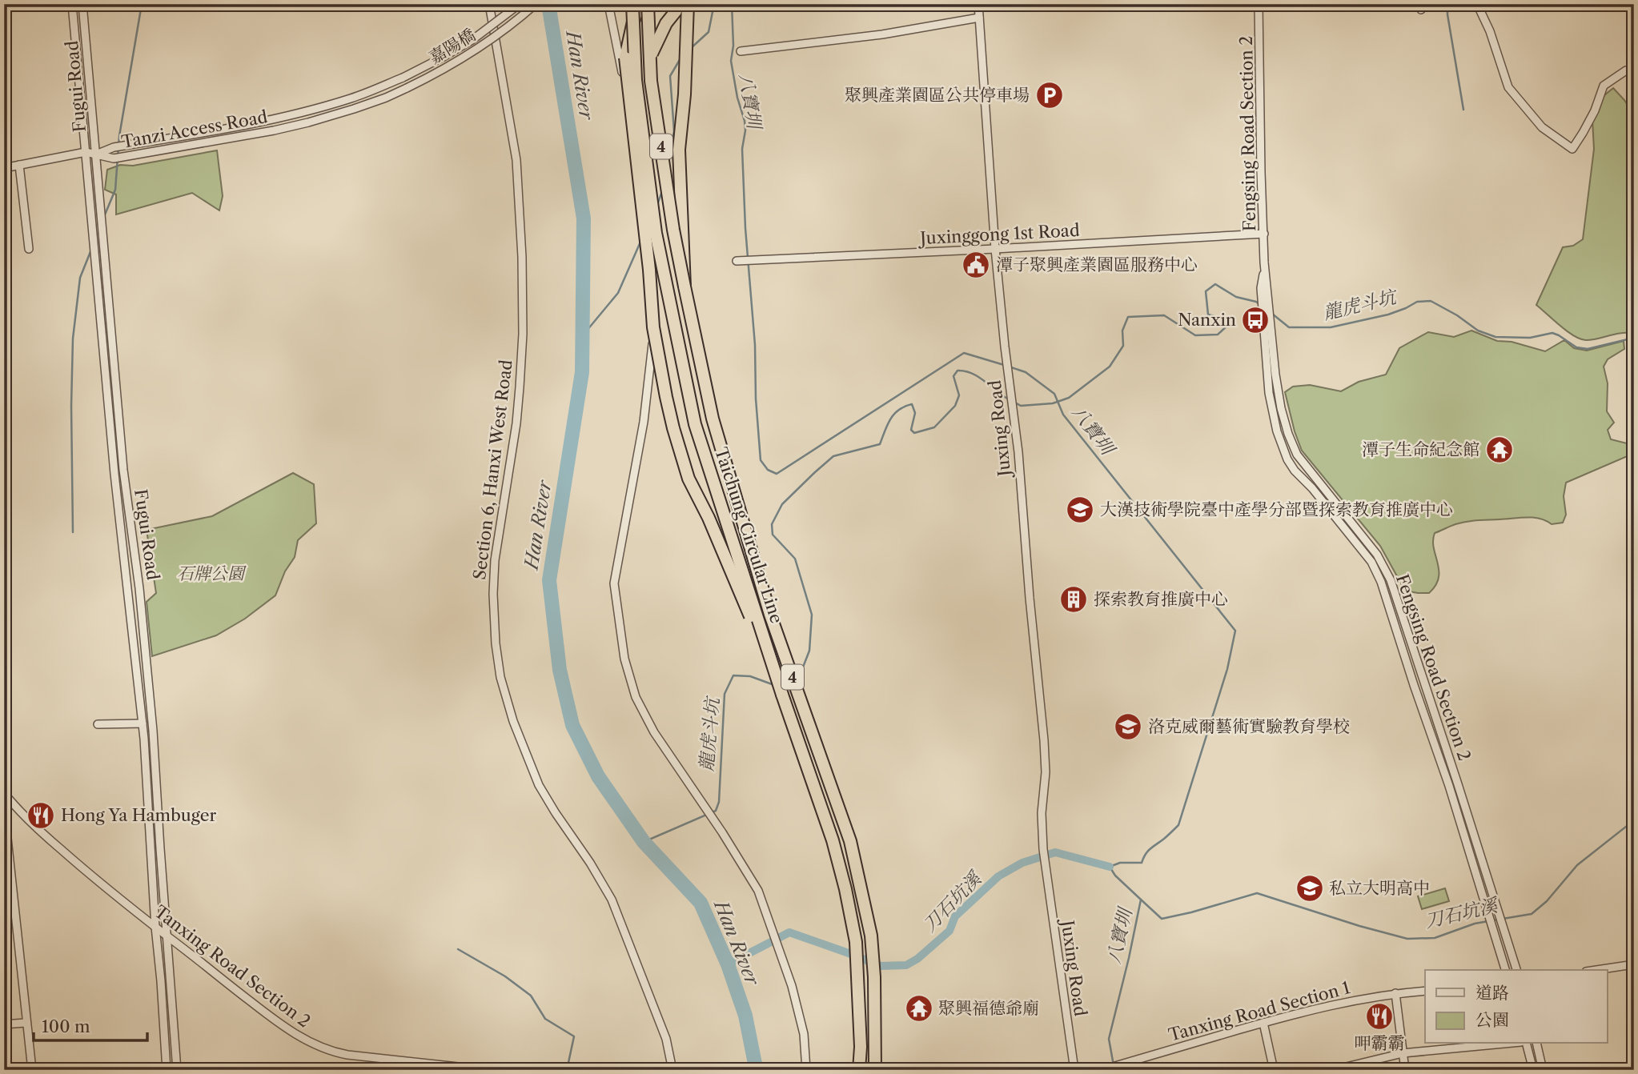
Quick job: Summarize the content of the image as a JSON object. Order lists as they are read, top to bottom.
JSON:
{
  "streets": {
    "highway": ["4", "Taichung Circular Line"],
    "street": [
      "嘉陽橋",
      "Fugui Road",
      "Tanzi Access Road",
      "Fengsing Road Section 2",
      "Juxinggong 1st Road",
      "Juxing Road",
      "Section 6, Hanxi West Road",
      "Tanxing Road Section 2",
      "Tanxing Road Section 1"
    ]
  },
  "crossings": [
    ["嘉陽橋", "Tanzi Access Road"],
    ["Fugui Road", "Tanzi Access Road"],
    ["Fugui Road", "Tanxing Road Section 2"],
    ["Fengsing Road Section 2", "Juxinggong 1st Road"],
    ["Juxinggong 1st Road", "Juxing Road"]
  ],
  "water": [
    "Han River",
    "八寶圳",
    "龍虎斗坑",
    "刀石坑溪"
  ],
  "parks": ["石牌公園"],
  "places": {
    "parking": ["聚興產業園區公共停車場"],
    "public building": ["潭子聚興產業園區服務中心"],
    "bus stop": ["Nanxin"],
    "temple": ["潭子生命紀念館", "聚興福德爺廟"],
    "school or university": ["大漢技術學院臺中產學分部暨探索教育推廣中心", "洛克威爾藝術實驗教育學校", "私立大明高中"],
    "building": ["探索教育推廣中心"],
    "restaurant": ["Hong Ya Hambuger", "呷霸霸"]
  },
  "legend": ["道路", "公園"],
  "scale_bar": "100 m"
}
